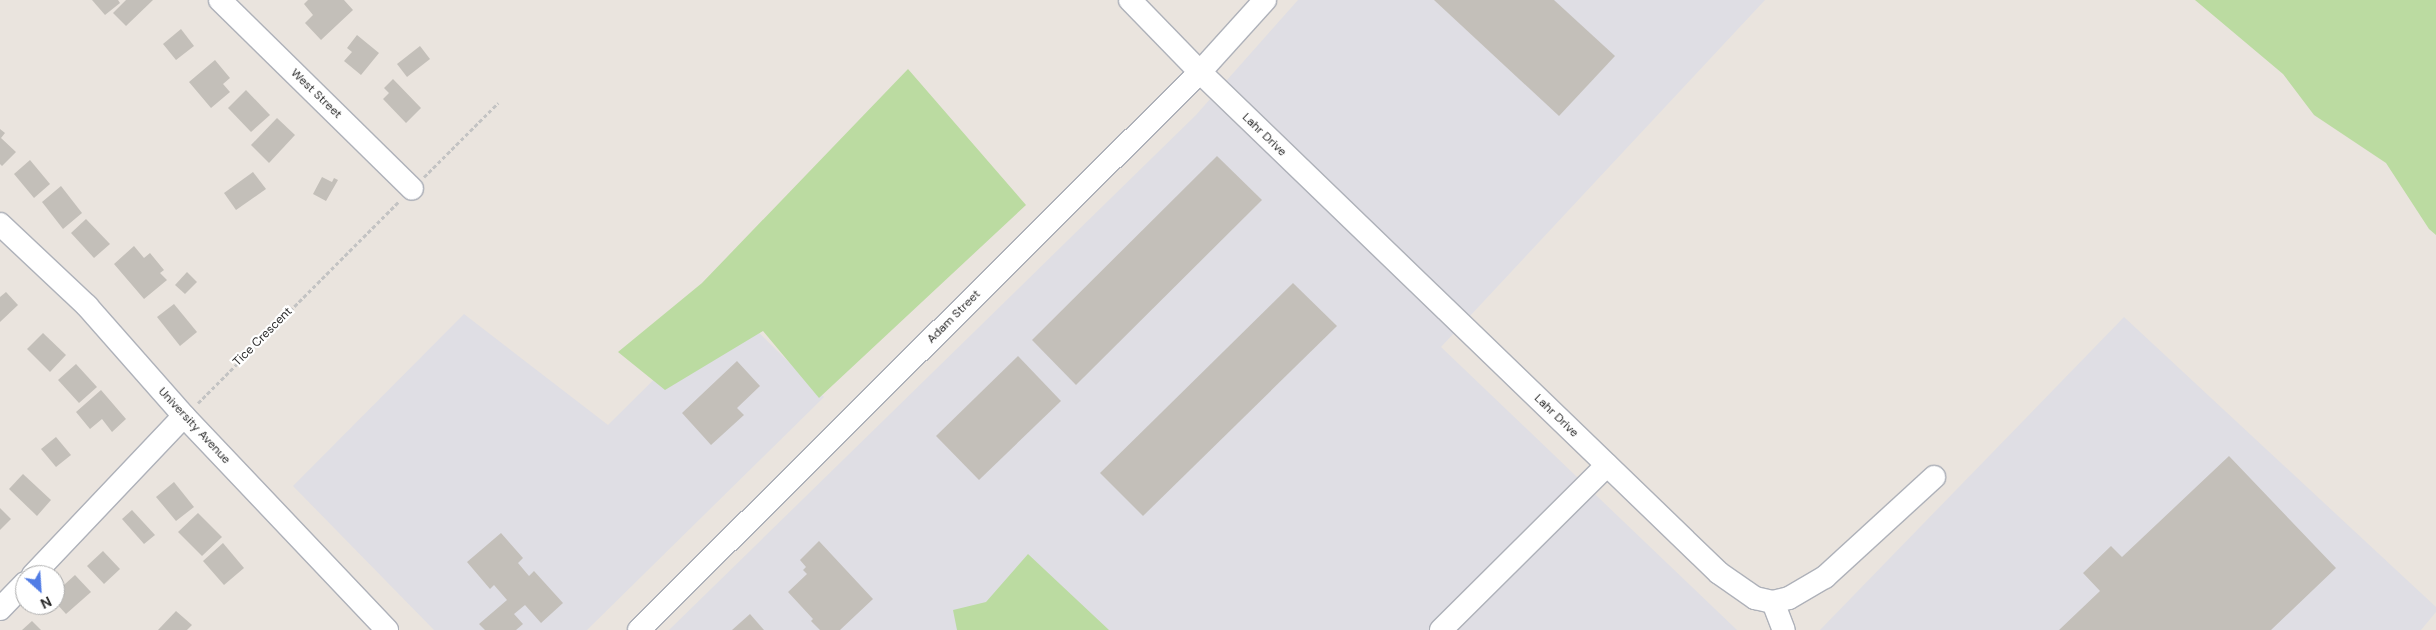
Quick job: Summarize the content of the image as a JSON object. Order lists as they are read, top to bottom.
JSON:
{
  "streets": {
    "street": [
      "West Street",
      "Lahr Drive",
      "Adam Street",
      "University Avenue"
    ],
    "path": ["Tice Crescent"]
  },
  "crossings": [
    ["West Street", "Tice Crescent"],
    ["Lahr Drive", "Adam Street"],
    ["Tice Crescent", "University Avenue"]
  ],
  "north": "bottom right"
}
